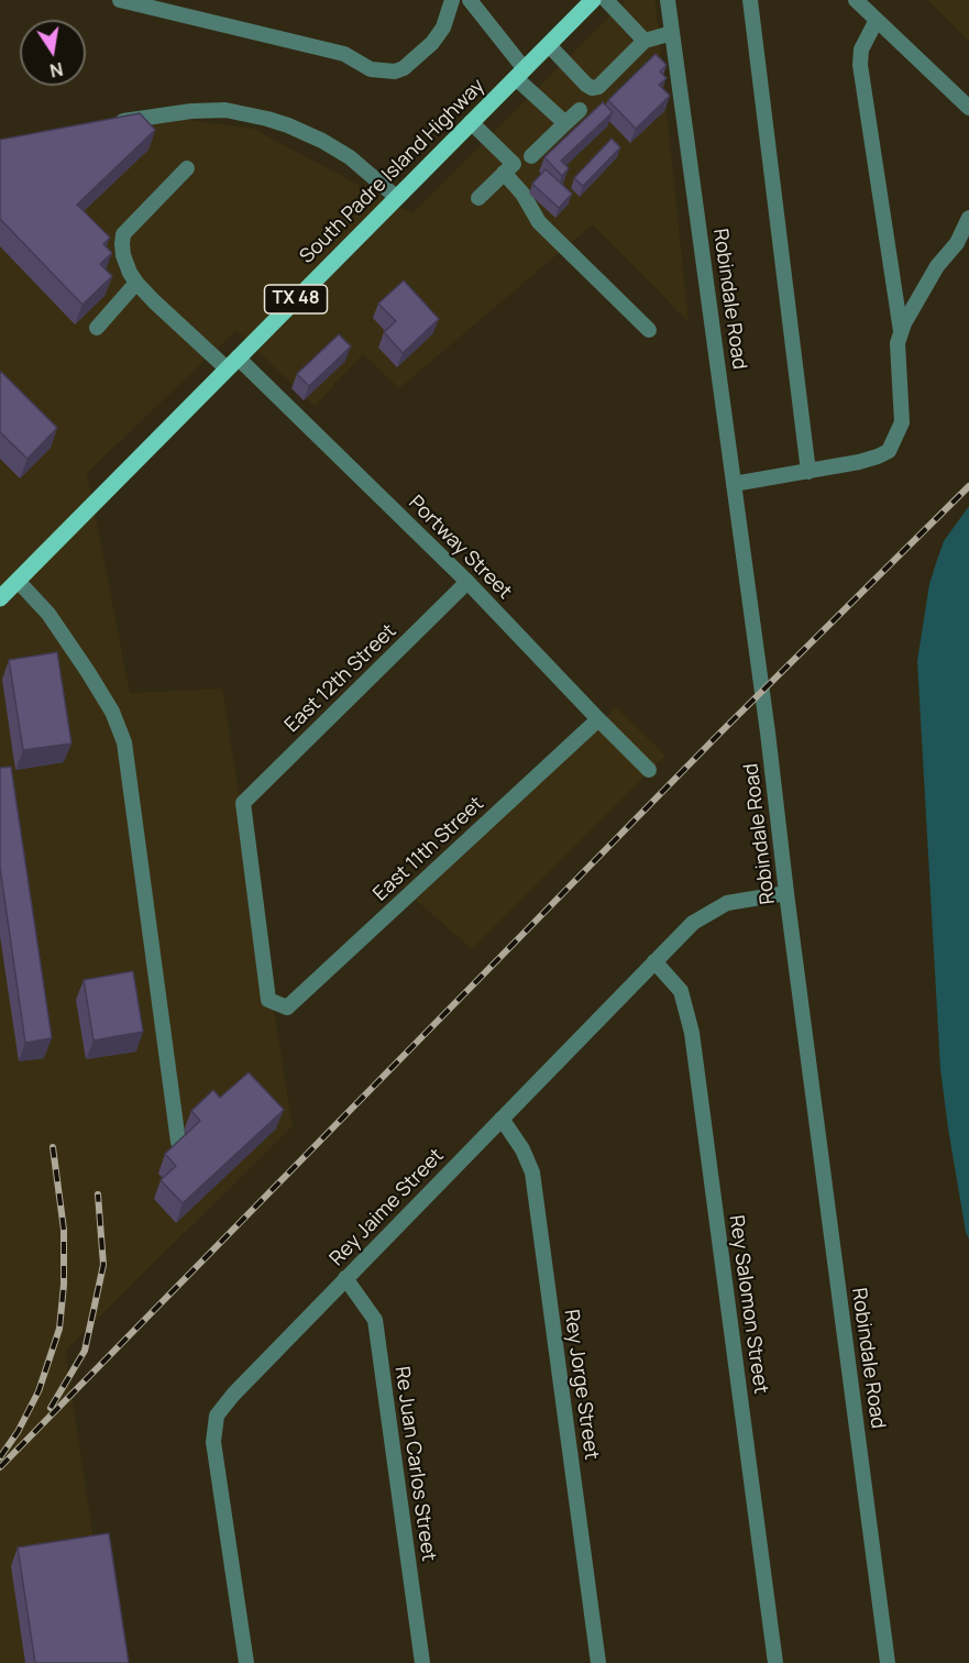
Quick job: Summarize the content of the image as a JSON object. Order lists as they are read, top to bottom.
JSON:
{
  "streets": {
    "main road": ["South Padre Island Highway", "TX 48"],
    "street": [
      "Robindale Road",
      "Portway Street",
      "East 12th Street",
      "East 11th Street",
      "Rey Jaime Street",
      "Rey Salomon Street",
      "Rey Jorge Street",
      "Re Juan Carlos Street"
    ]
  },
  "crossings": [
    ["South Padre Island Highway", "Portway Street"],
    ["Robindale Road", "Rey Jaime Street"],
    ["Portway Street", "East 12th Street"],
    ["Portway Street", "East 11th Street"],
    ["East 12th Street", "East 11th Street"],
    ["Rey Jaime Street", "Rey Salomon Street"],
    ["Rey Jaime Street", "Rey Jorge Street"],
    ["Rey Jaime Street", "Re Juan Carlos Street"]
  ],
  "north": "bottom"
}
